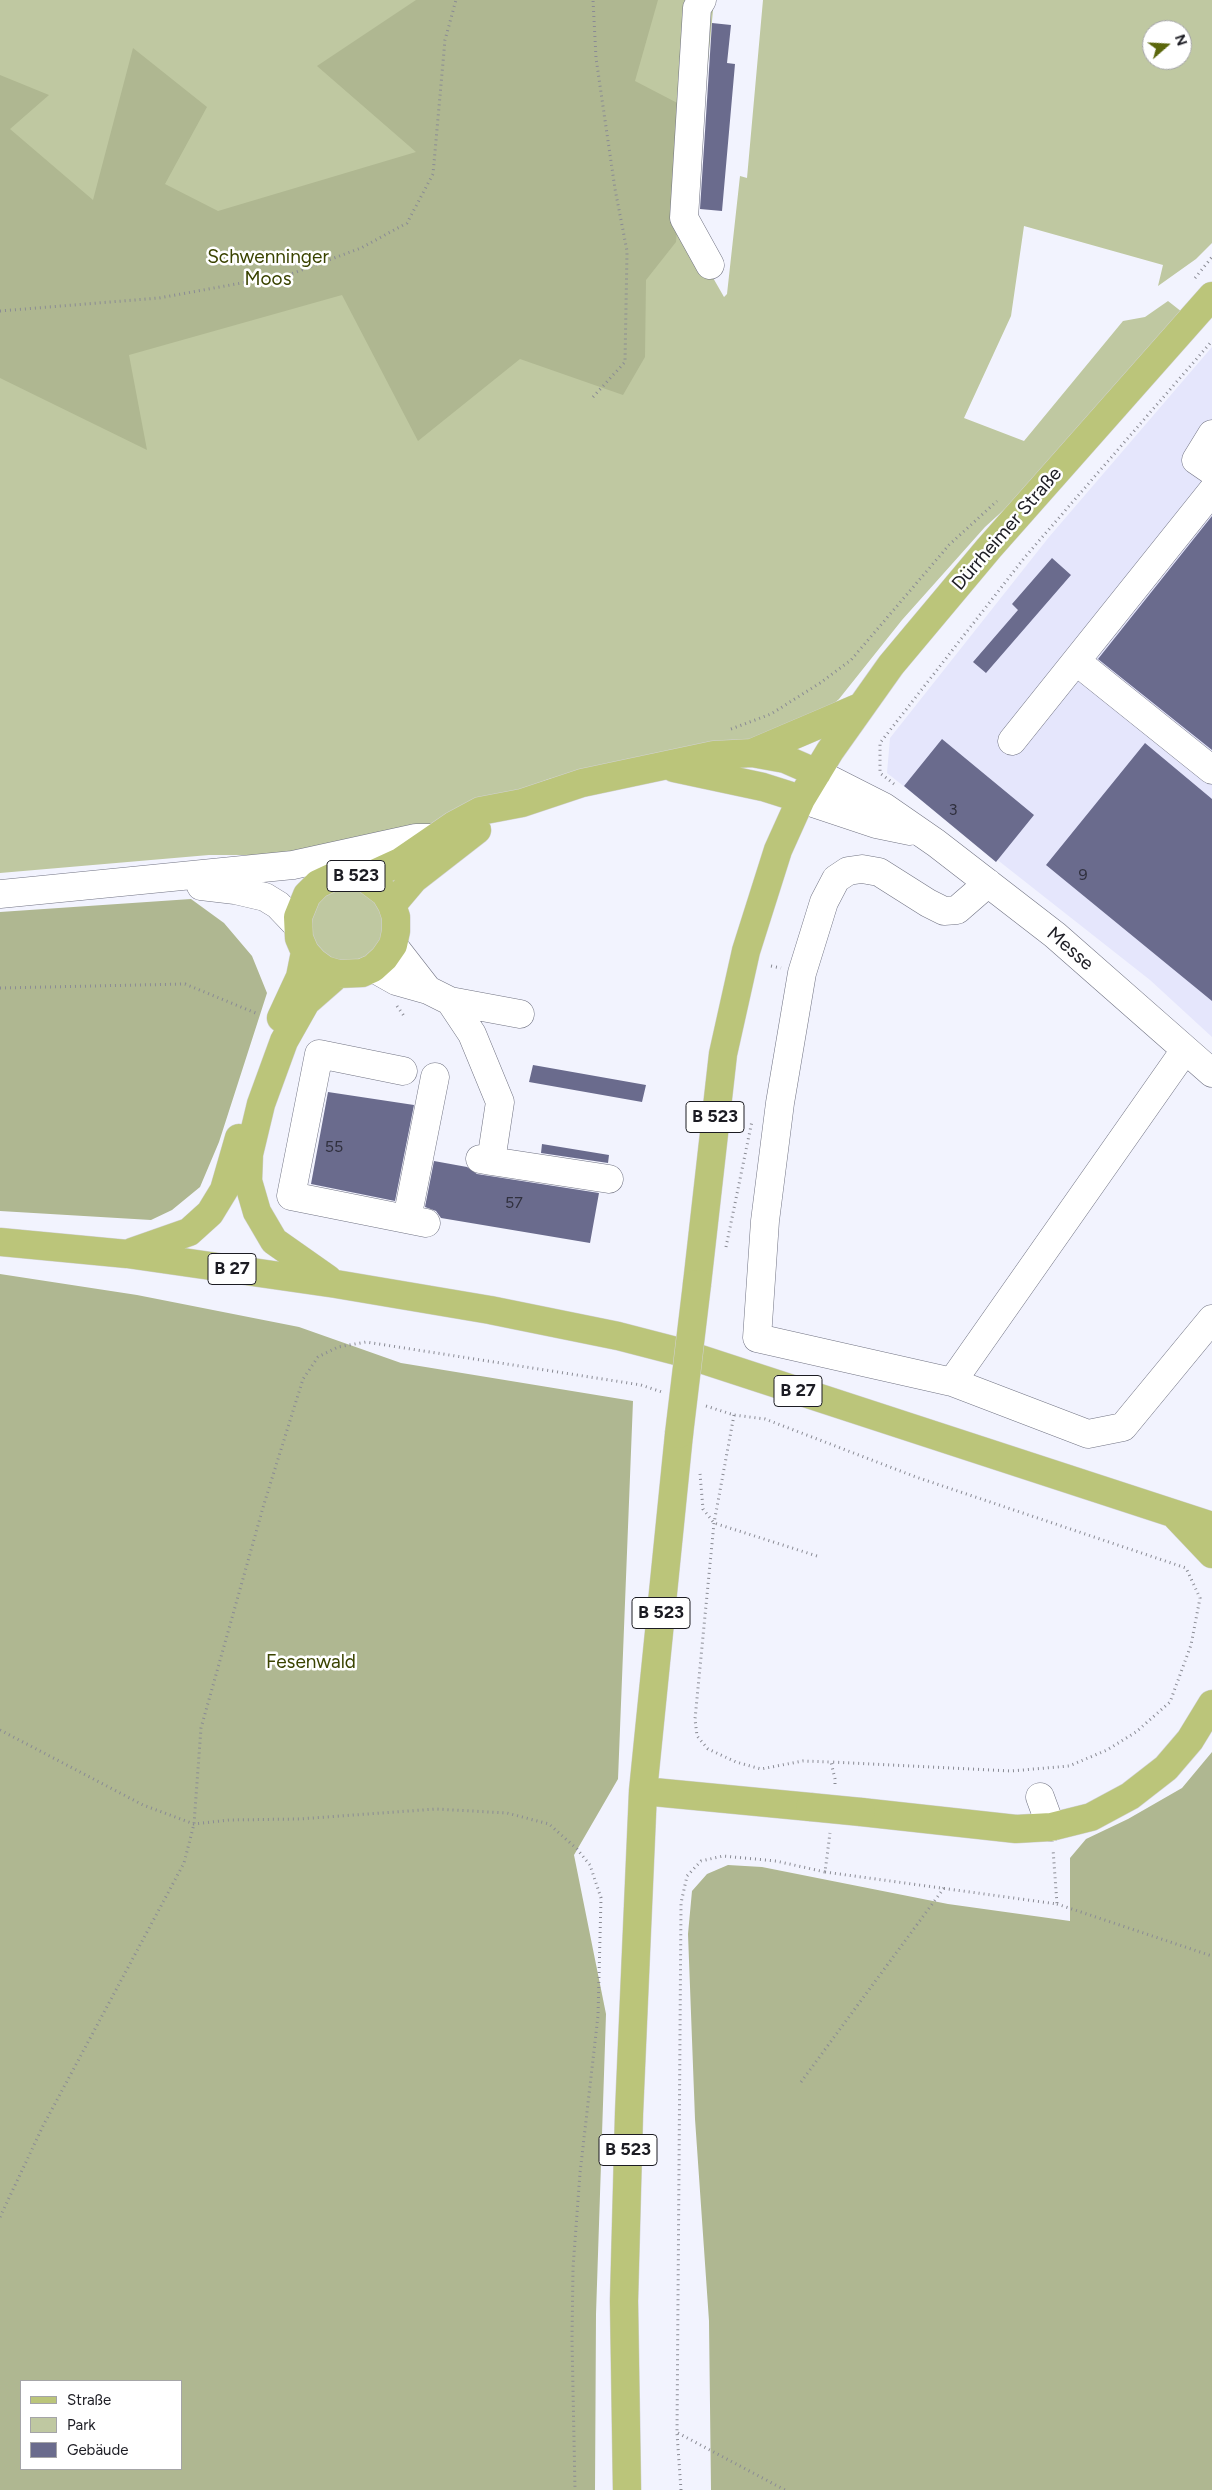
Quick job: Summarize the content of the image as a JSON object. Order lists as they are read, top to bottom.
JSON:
{
  "streets": {
    "main road": ["Dürrheimer Straße", "B 523", "B 27"],
    "street": ["Messe"]
  },
  "crossings": [
    ["Dürrheimer Straße", "B 523"],
    ["Dürrheimer Straße", "Messe"],
    ["B 523", "Messe"]
  ],
  "parks": ["Schwenninger Moos", "Fesenwald"],
  "house_numbers": [
    "3",
    "9",
    "55",
    "57"
  ],
  "legend": ["Straße", "Park", "Gebäude"],
  "north": "right"
}
